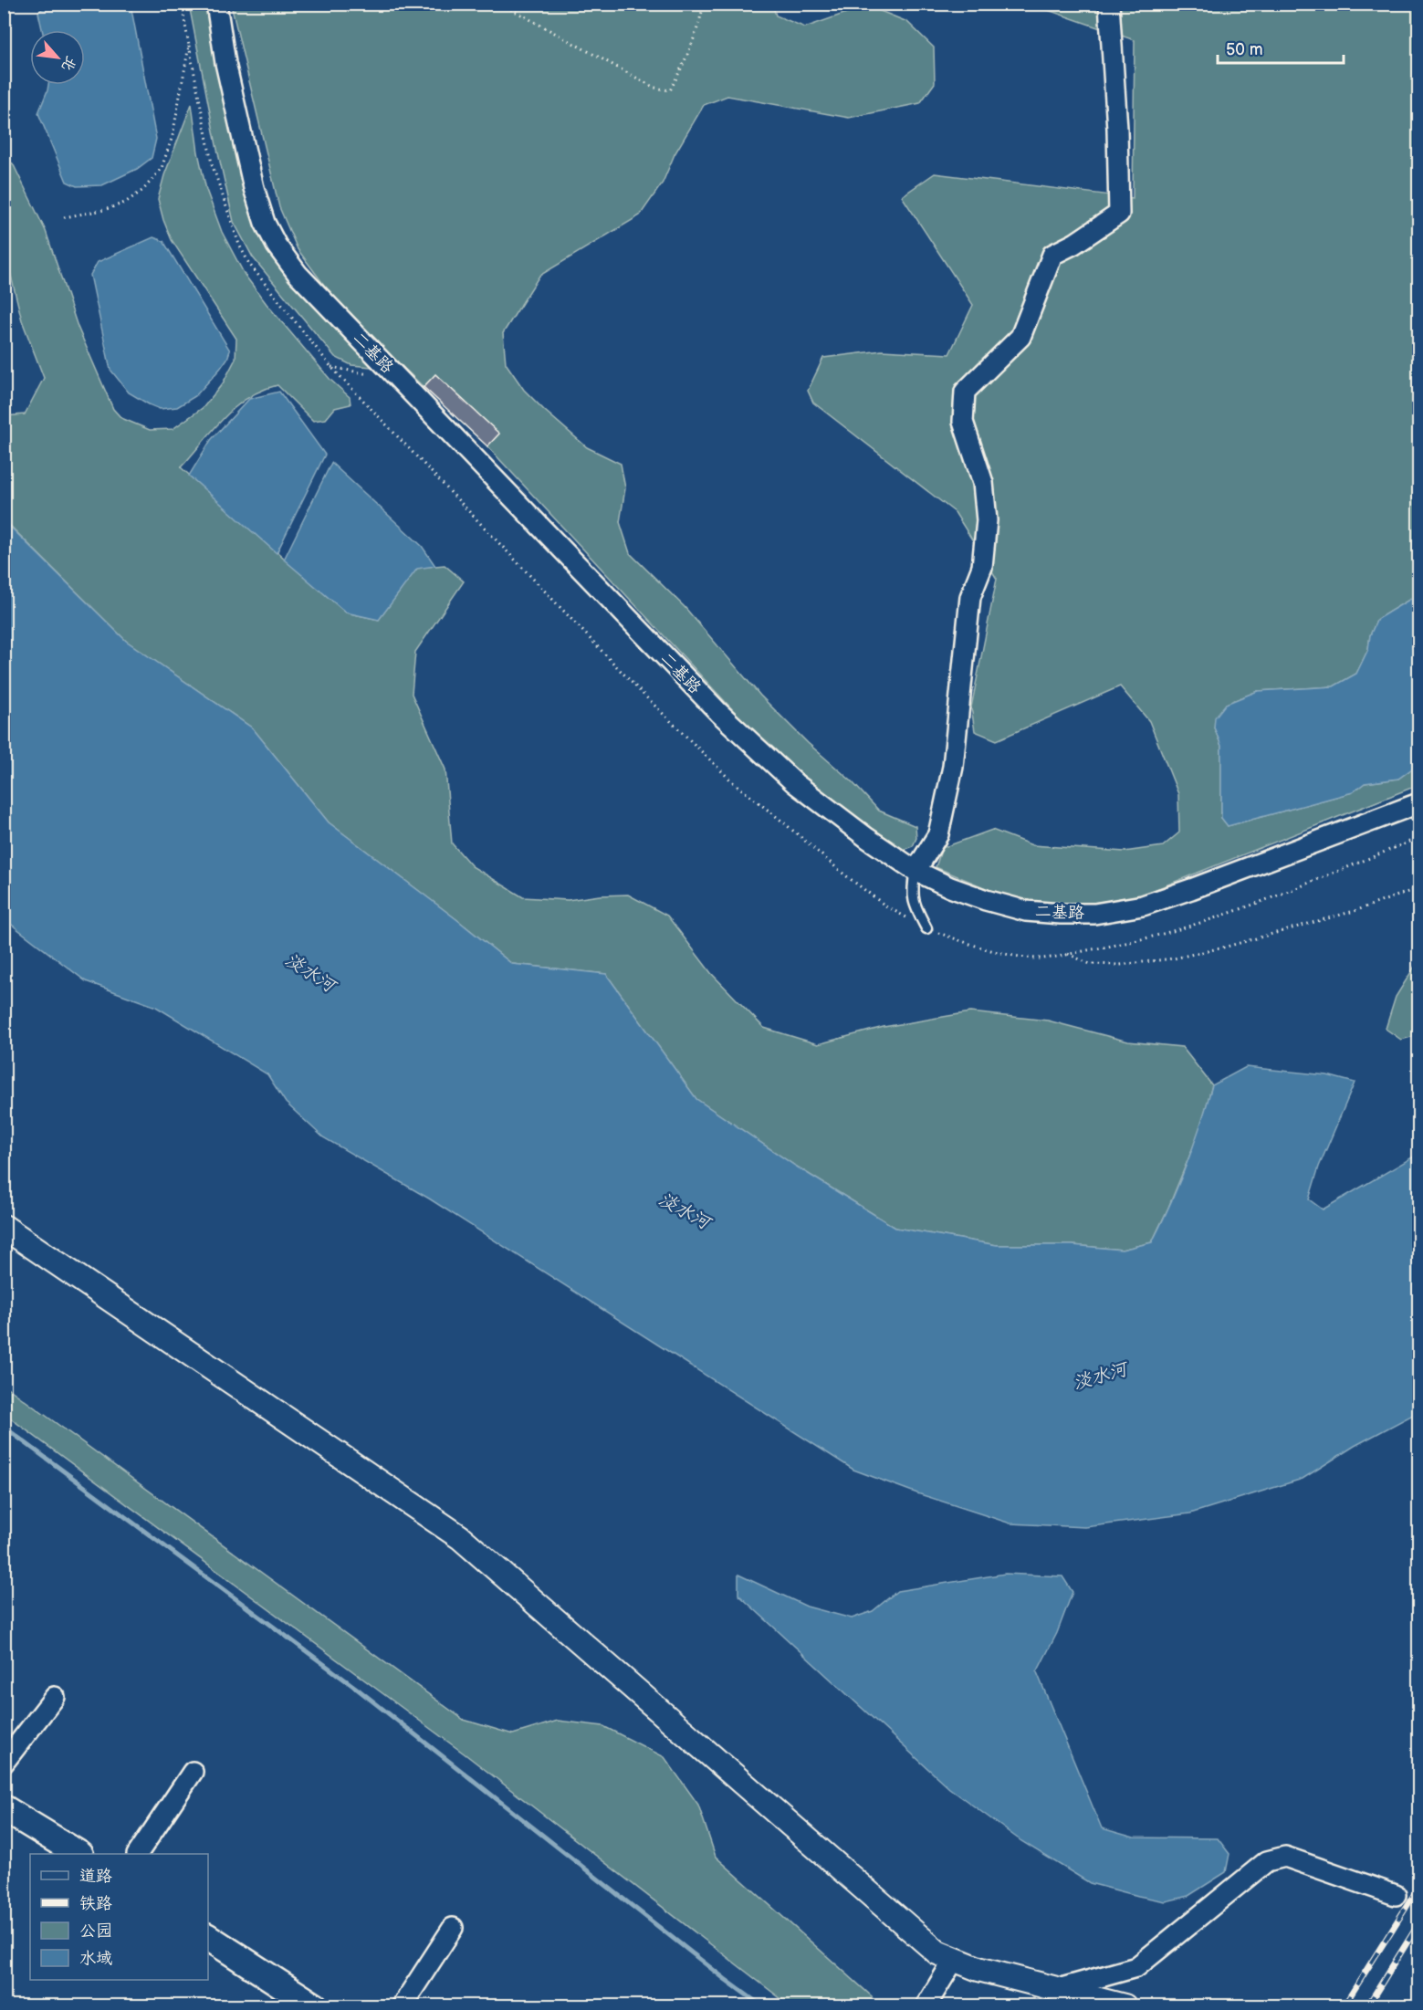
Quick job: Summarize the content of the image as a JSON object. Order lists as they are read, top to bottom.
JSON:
{
  "streets": {
    "street": ["二基路"]
  },
  "water": ["淡水河"],
  "legend": [
    "道路",
    "铁路",
    "公园",
    "水域"
  ],
  "scale_bar": "50 m",
  "north": "bottom right"
}
